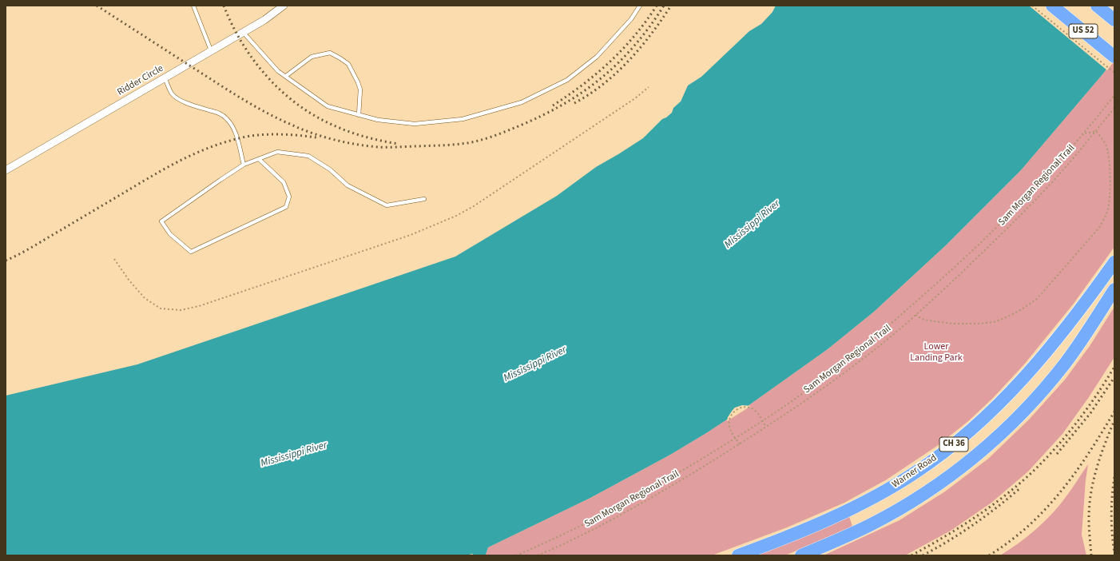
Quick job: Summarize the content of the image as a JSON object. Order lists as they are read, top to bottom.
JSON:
{
  "streets": {
    "highway": ["US 52", "CH 36", "Warner Road"],
    "street": ["Ridder Circle"],
    "path": ["Sam Morgan Regional Trail"]
  },
  "water": ["Mississippi River"],
  "parks": ["Lower Landing Park"]
}
